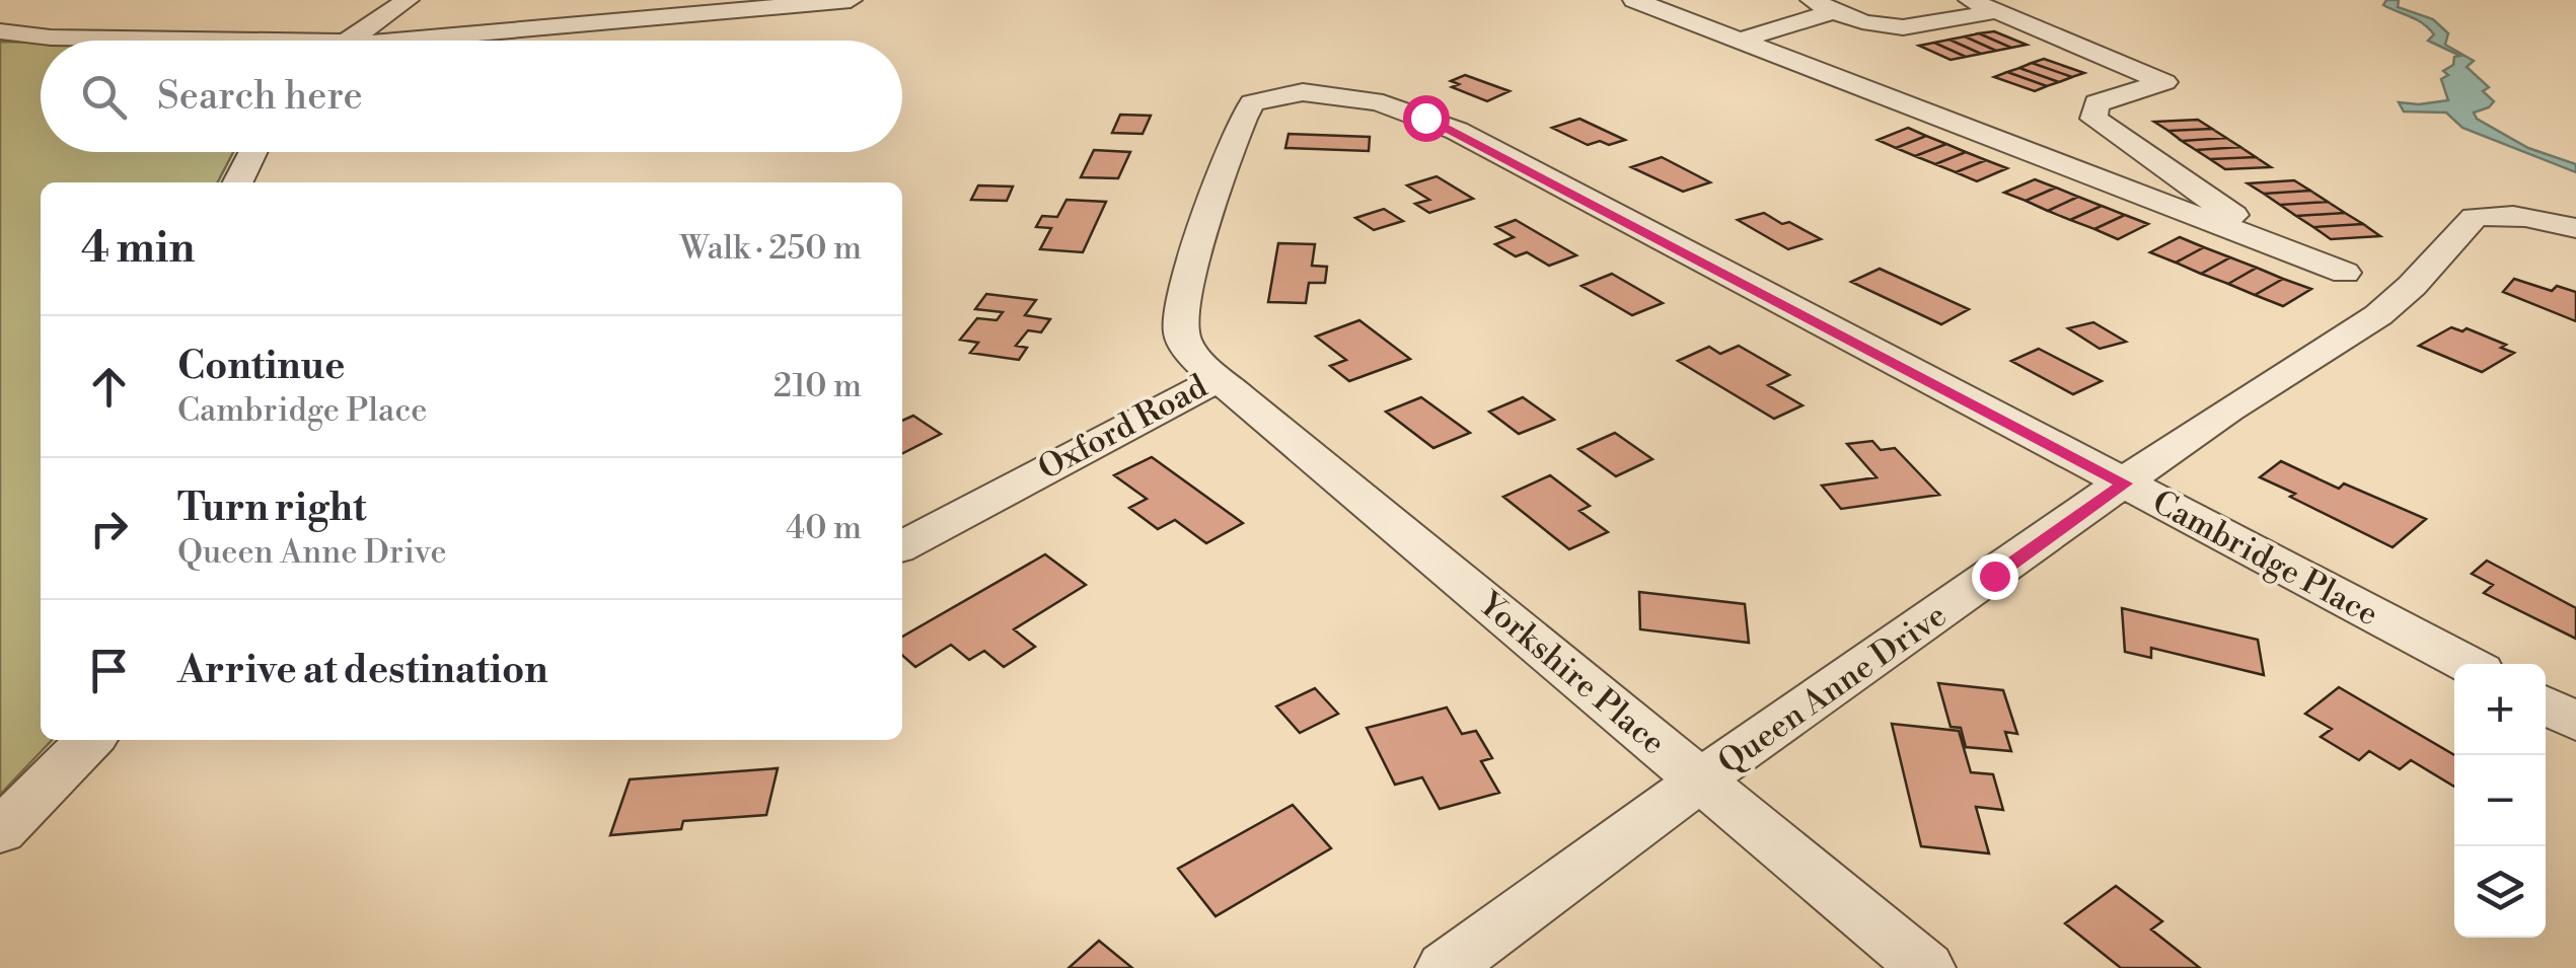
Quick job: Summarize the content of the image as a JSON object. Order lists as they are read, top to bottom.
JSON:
{
  "streets": {
    "street": [
      "Oxford Road",
      "Cambridge Place",
      "Yorkshire Place",
      "Queen Anne Drive"
    ]
  },
  "crossings": [
    ["Oxford Road", "Cambridge Place"],
    ["Oxford Road", "Yorkshire Place"],
    ["Cambridge Place", "Queen Anne Drive"],
    ["Yorkshire Place", "Queen Anne Drive"]
  ],
  "page": {
    "search": "Search here",
    "heading": ["4 min", "Walk · 250 m"],
    "list": [
      ["Continue", "Cambridge Place", "210 m"],
      ["Turn right", "Queen Anne Drive", "40 m"],
      "Arrive at destination"
    ],
    "map_buttons": ["+", "−"]
  }
}
